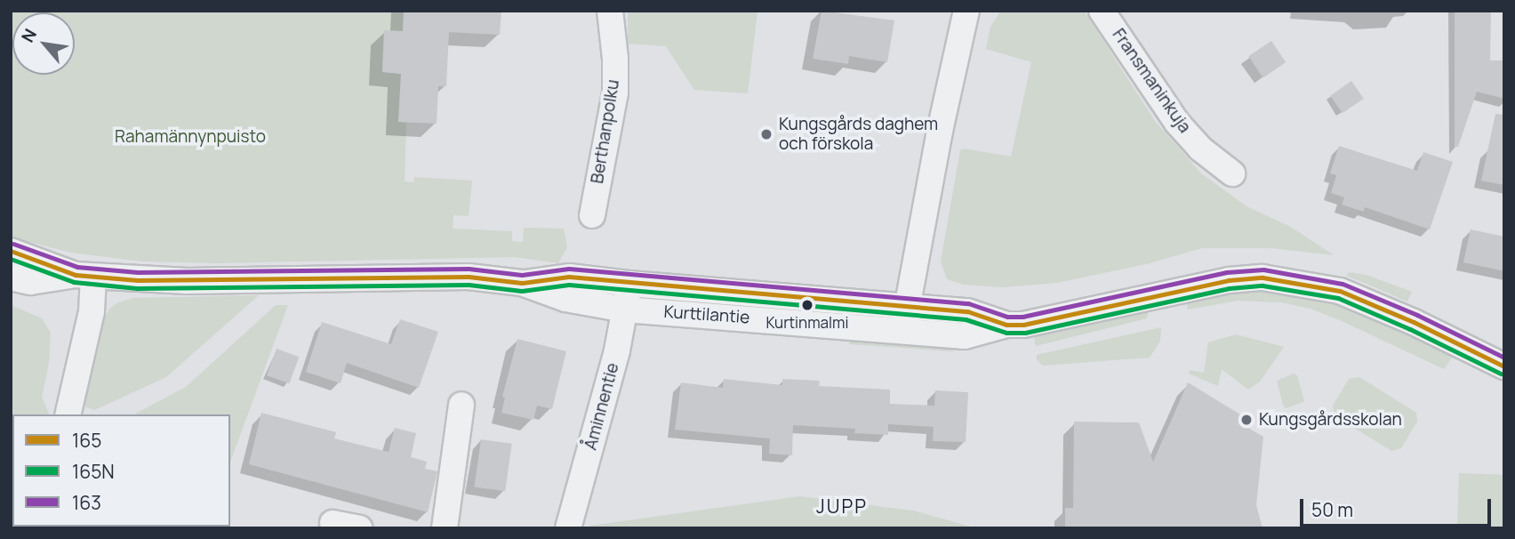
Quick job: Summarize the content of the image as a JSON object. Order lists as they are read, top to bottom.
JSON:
{
  "streets": {
    "street": [
      "Fransmaninkuja",
      "Berthanpolku",
      "Kurttilantie",
      "Åminnentie"
    ]
  },
  "crossings": [
    ["Kurttilantie", "Åminnentie"]
  ],
  "districts": ["JUPP"],
  "parks": ["Rahamännynpuisto"],
  "places": ["Kungsgårds daghem och förskola", "Kurtinmalmi", "Kungsgårdsskolan"],
  "lines": ["transit line 163", "transit line 165", "transit line 165N"],
  "legend": ["165", "165N", "163"],
  "scale_bar": "50 m",
  "north": "top left"
}
